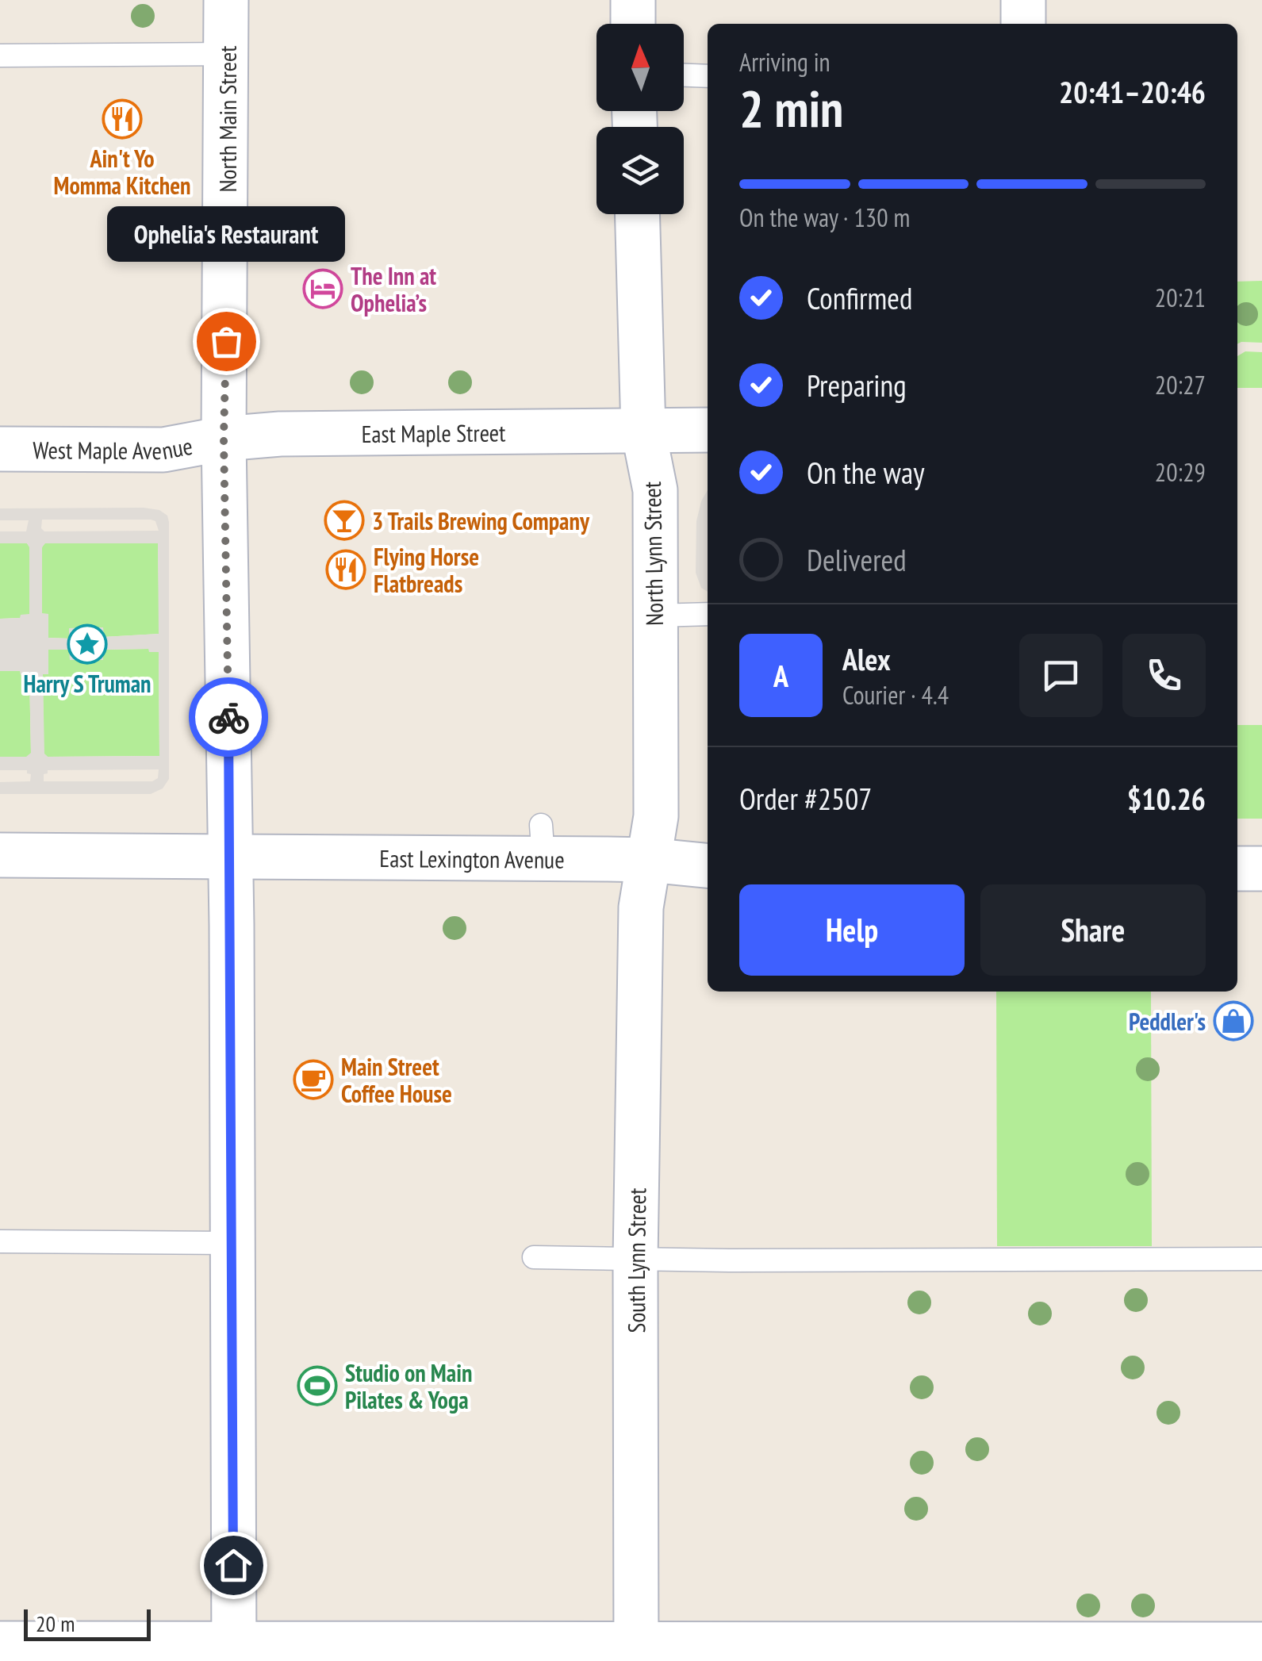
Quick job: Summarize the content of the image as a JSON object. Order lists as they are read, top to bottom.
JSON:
{
  "streets": {
    "street": [
      "North Main Street",
      "East Maple Street",
      "West Maple Avenue",
      "North Lynn Street",
      "East Lexington Avenue",
      "South Lynn Street"
    ]
  },
  "crossings": [
    ["North Main Street", "East Maple Street"],
    ["North Main Street", "West Maple Avenue"],
    ["North Main Street", "East Lexington Avenue"],
    ["East Maple Street", "West Maple Avenue"],
    ["East Maple Street", "North Lynn Street"],
    ["North Lynn Street", "East Lexington Avenue"],
    ["North Lynn Street", "South Lynn Street"],
    ["East Lexington Avenue", "South Lynn Street"]
  ],
  "places": {
    "restaurant": ["Ain't Yo Momma Kitchen", "Flying Horse Flatbreads"],
    "hotel": ["The Inn at Ophelia’s"],
    "other": ["Ophelia's Restaurant"],
    "bar": ["3 Trails Brewing Company"],
    "place": ["Harry S Truman"],
    "shop": ["Peddler's"],
    "cafe": ["Main Street Coffee House"],
    "sports": ["Studio on Main Pilates & Yoga"]
  },
  "scale_bar": "20 m",
  "north": "top",
  "page": {
    "heading": ["2 min", "Arriving in", "20:41–20:46"],
    "panel": [
      "Alex",
      "Courier · 4.4",
      "Order #2507",
      "$10.26"
    ],
    "bar": "On the way · 130 m",
    "bubble": "Ophelia's Restaurant",
    "list": [
      ["Confirmed", "20:21"],
      ["Preparing", "20:27"],
      ["On the way", "20:29"],
      "Delivered"
    ],
    "round": "A",
    "buttons": ["Help", "Share"],
    "scale": "20 m"
  }
}
